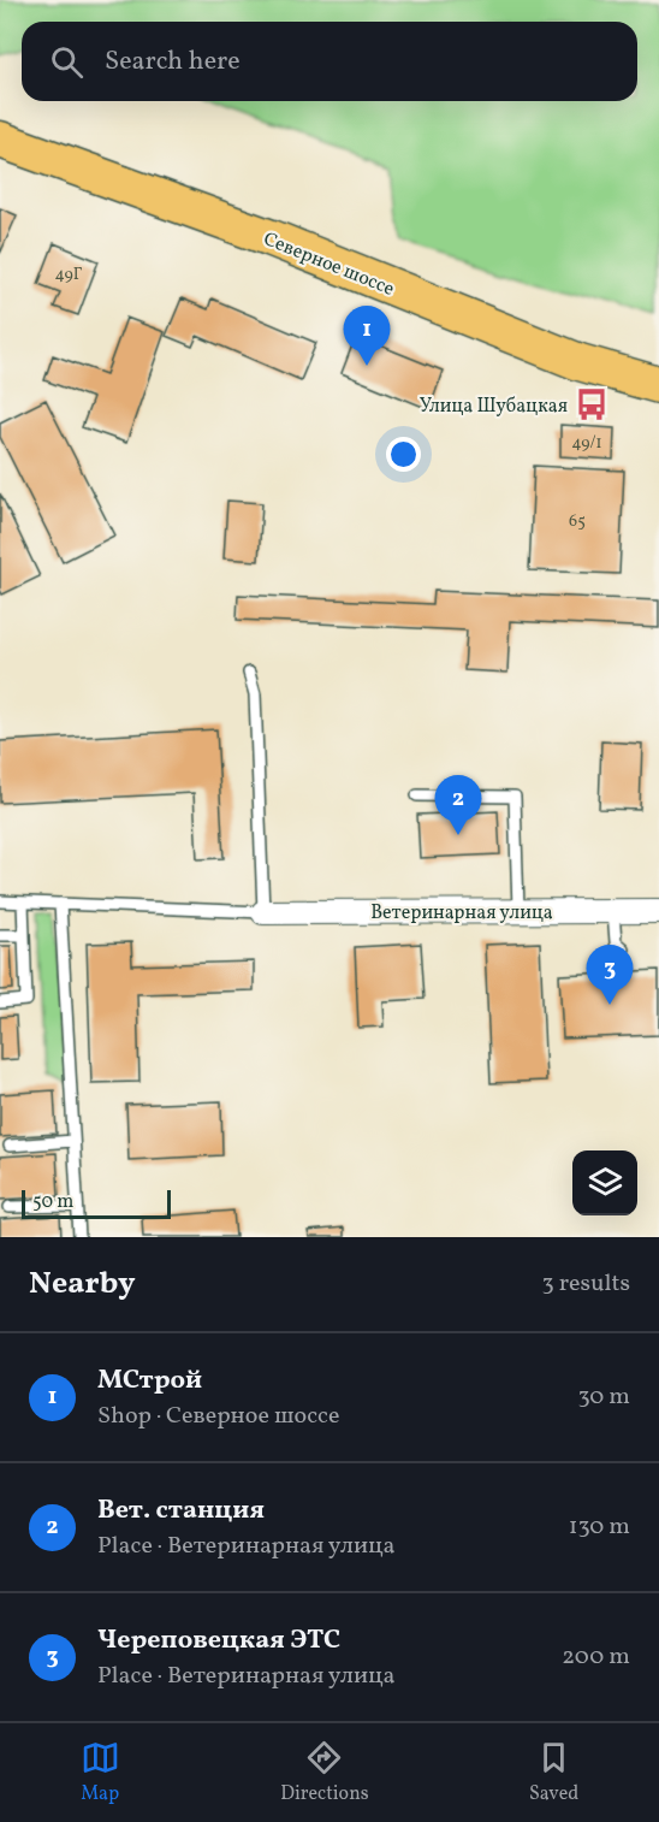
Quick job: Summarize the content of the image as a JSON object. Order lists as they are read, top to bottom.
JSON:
{
  "streets": {
    "main road": ["Северное шоссе"],
    "street": ["Ветеринарная улица"]
  },
  "places": {
    "bus stop": ["Улица Шубацкая"]
  },
  "house_numbers": ["49Г", "49/1", "65"],
  "scale_bar": "50 m",
  "page": {
    "search": "Search here",
    "pins": ["1", "2", "3"],
    "scale": "50 m",
    "heading": ["Nearby", "3 results"],
    "list": [
      {
        "mark": "1",
        "name": "МСтрой",
        "note": "Shop · Северное шоссе",
        "value": "30 m"
      },
      {
        "mark": "2",
        "name": "Вет. станция",
        "note": "Place · Ветеринарная улица",
        "value": "130 m"
      },
      {
        "mark": "3",
        "name": "Череповецкая ЭТС",
        "note": "Place · Ветеринарная улица",
        "value": "200 m"
      }
    ],
    "nav": ["Map", "Directions", "Saved"]
  }
}
